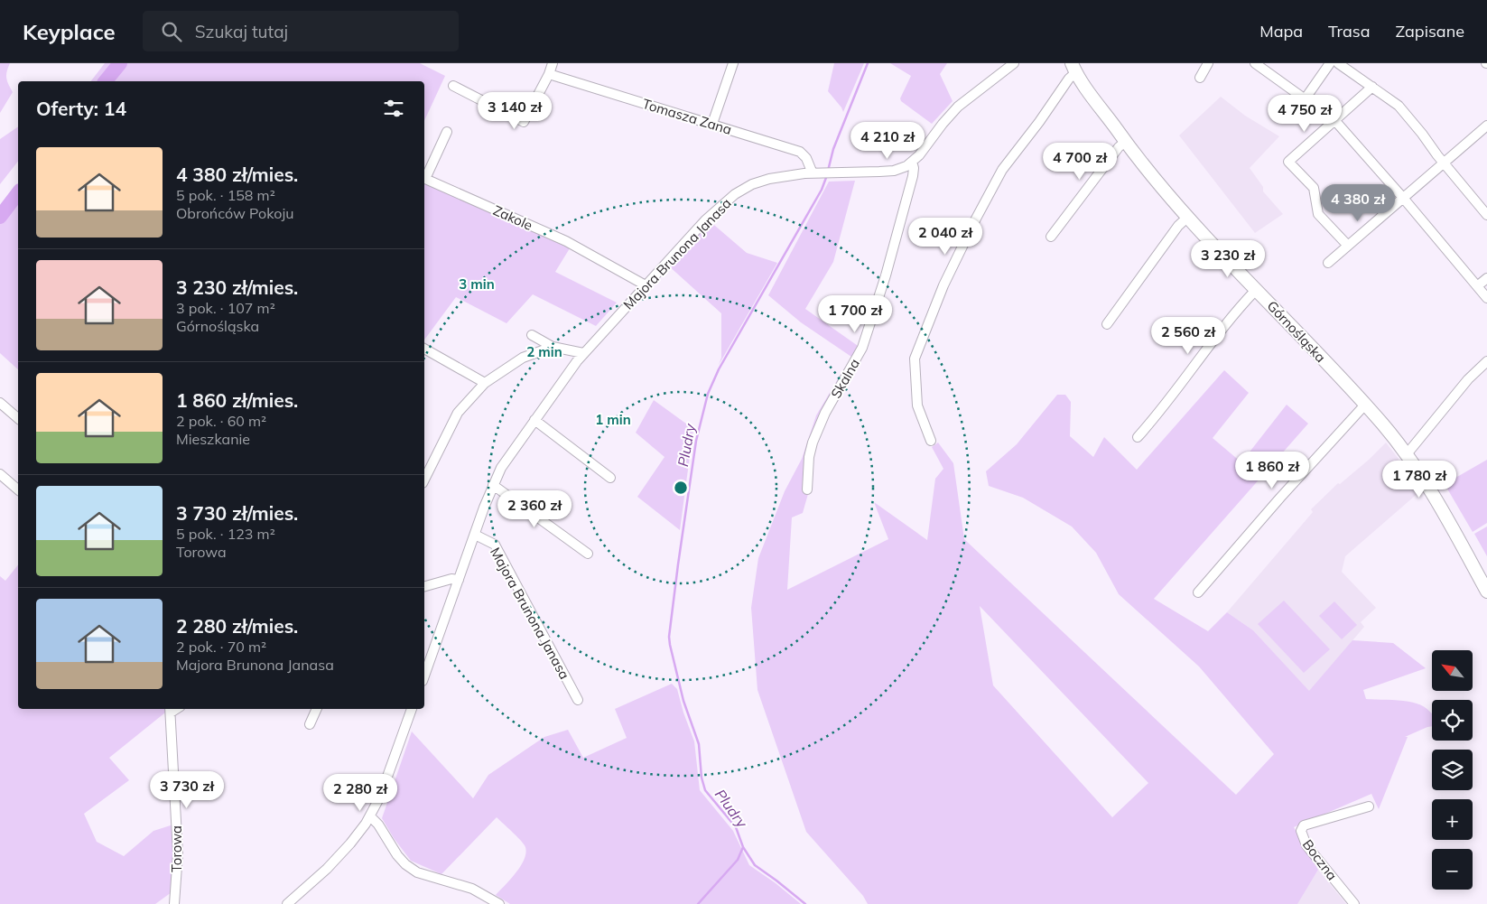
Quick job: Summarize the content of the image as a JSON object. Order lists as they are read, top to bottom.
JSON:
{
  "streets": {
    "street": [
      "Tomasza Zana",
      "Zakole",
      "Majora Brunona Janasa",
      "Górnośląska",
      "Skalna",
      "Torowa",
      "Boczna"
    ]
  },
  "crossings": [
    ["Tomasza Zana", "Majora Brunona Janasa"],
    ["Zakole", "Majora Brunona Janasa"],
    ["Majora Brunona Janasa", "Skalna"]
  ],
  "water": ["Pludry"],
  "north": "top left",
  "page": {
    "header": "Keyplace",
    "search": "Szukaj tutaj",
    "nav": ["Mapa", "Trasa", "Zapisane"],
    "heading": "Oferty: 14",
    "price": [
      "3 140 zł",
      "4 750 zł",
      "4 210 zł",
      "4 700 zł",
      "4 380 zł",
      "2 040 zł",
      "3 230 zł",
      "1 700 zł",
      "2 560 zł",
      "1 860 zł",
      "1 780 zł",
      "2 360 zł",
      "3 730 zł",
      "2 280 zł"
    ],
    "list": [
      {
        "name": "4 380 zł/mies.",
        "note": "5 pok. · 158 m² · Obrońców Pokoju"
      },
      {
        "name": "3 230 zł/mies.",
        "note": "3 pok. · 107 m² · Górnośląska"
      },
      {
        "name": "1 860 zł/mies.",
        "note": "2 pok. · 60 m² · Mieszkanie"
      },
      {
        "name": "3 730 zł/mies.",
        "note": "5 pok. · 123 m² · Torowa"
      },
      {
        "name": "2 280 zł/mies.",
        "note": "2 pok. · 70 m² · Majora Brunona Janasa"
      }
    ],
    "map_buttons": ["+", "−"]
  },
  "rings": ["3 min", "2 min", "1 min"]
}
